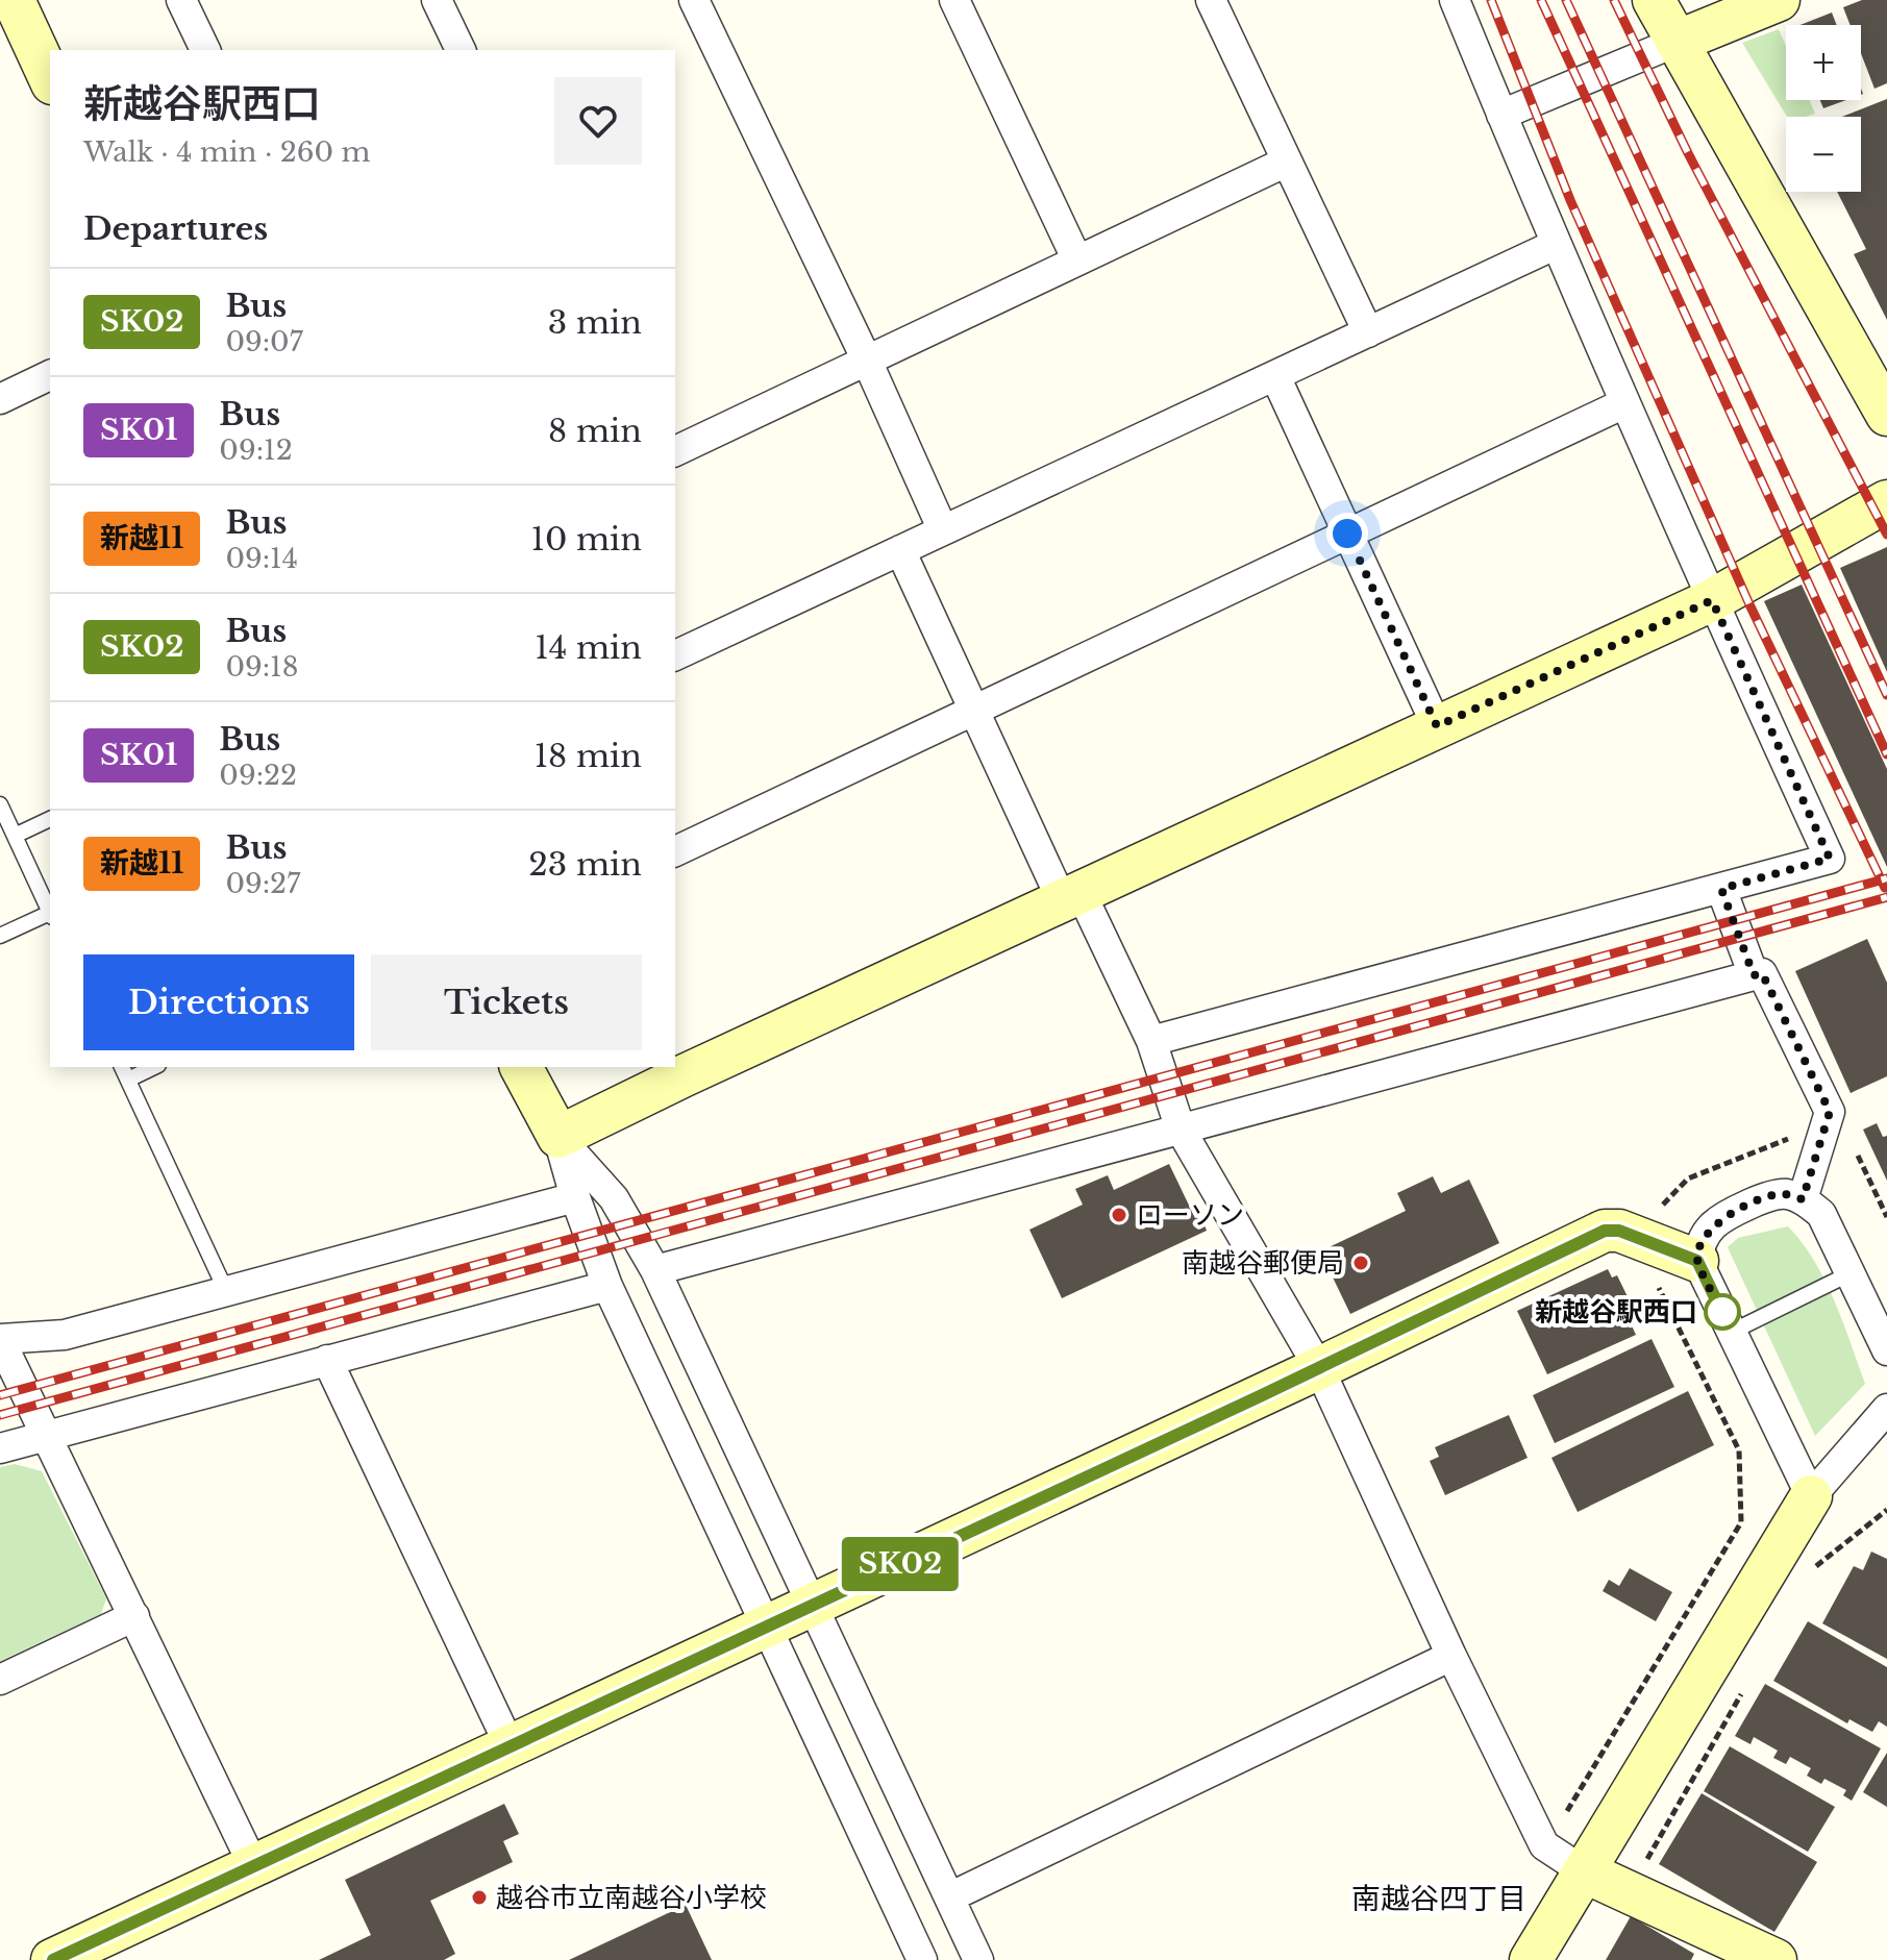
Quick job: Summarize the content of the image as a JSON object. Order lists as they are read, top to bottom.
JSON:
{
  "districts": ["南越谷四丁目"],
  "places": [
    "ローソン",
    "南越谷郵便局",
    "新越谷駅西口",
    "越谷市立南越谷小学校"
  ],
  "lines": ["bus line SK02"],
  "page": {
    "on_map": "SK02",
    "map_buttons": ["+", "−"],
    "heading": [
      ["新越谷駅西口", "Walk · 4 min · 260 m"],
      "Departures"
    ],
    "list": [
      {
        "mark": "SK02",
        "name": "Bus",
        "note": "09:07",
        "value": "3 min"
      },
      {
        "mark": "SK01",
        "name": "Bus",
        "note": "09:12",
        "value": "8 min"
      },
      {
        "mark": "新越11",
        "name": "Bus",
        "note": "09:14",
        "value": "10 min"
      },
      {
        "mark": "SK02",
        "name": "Bus",
        "note": "09:18",
        "value": "14 min"
      },
      {
        "mark": "SK01",
        "name": "Bus",
        "note": "09:22",
        "value": "18 min"
      },
      {
        "mark": "新越11",
        "name": "Bus",
        "note": "09:27",
        "value": "23 min"
      }
    ],
    "buttons": ["Directions", "Tickets"]
  }
}
